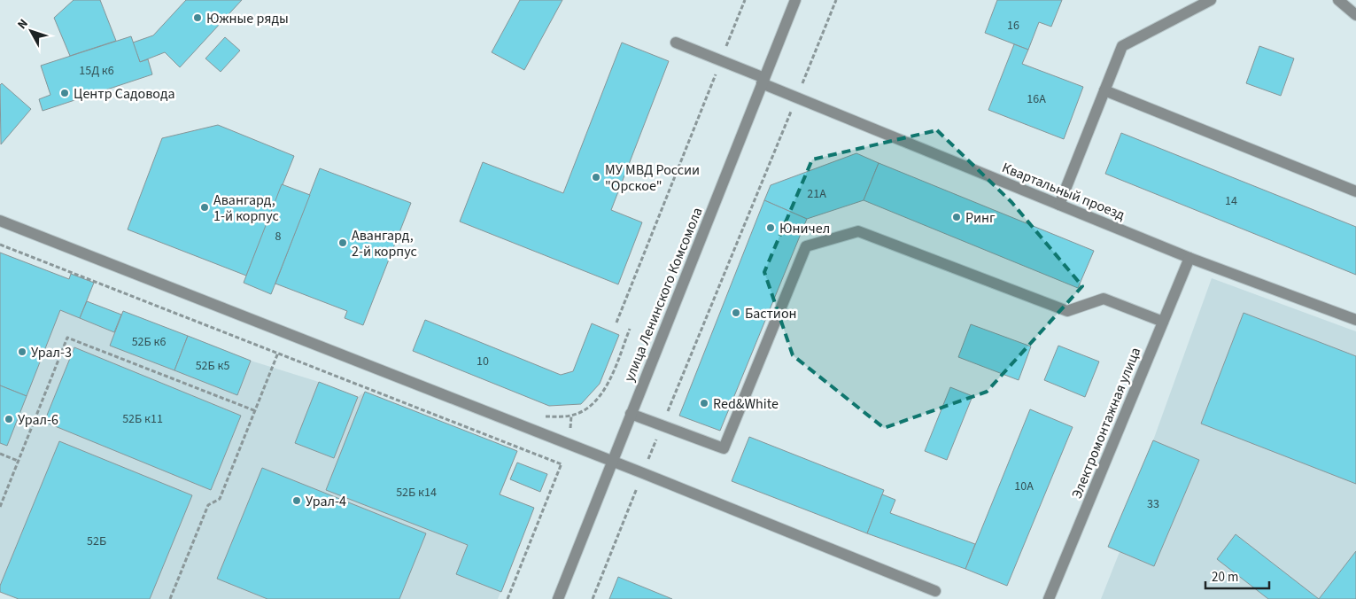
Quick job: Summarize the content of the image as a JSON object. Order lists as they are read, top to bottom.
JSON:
{
  "streets": {
    "street": ["Квартальный проезд", "улица Ленинского Комсомола", "Электромонтажная улица"]
  },
  "crossings": [
    ["Квартальный проезд", "улица Ленинского Комсомола"],
    ["Квартальный проезд", "Электромонтажная улица"]
  ],
  "places": [
    "Южные ряды",
    "Центр Садовода",
    "МУ МВД России \"Орское\"",
    "Авангард, 1-й корпус",
    "Ринг",
    "Юничел",
    "Авангард, 2-й корпус",
    "Бастион",
    "Урал-3",
    "Red&White",
    "Урал-6",
    "Урал-4"
  ],
  "house_numbers": [
    "16",
    "15Д к6",
    "16А",
    "21А",
    "14",
    "8",
    "52Б к6",
    "10",
    "52Б к5",
    "52Б к11",
    "10А",
    "52Б к14",
    "33",
    "52Б"
  ],
  "scale_bar": "20 m",
  "north": "top left"
}
